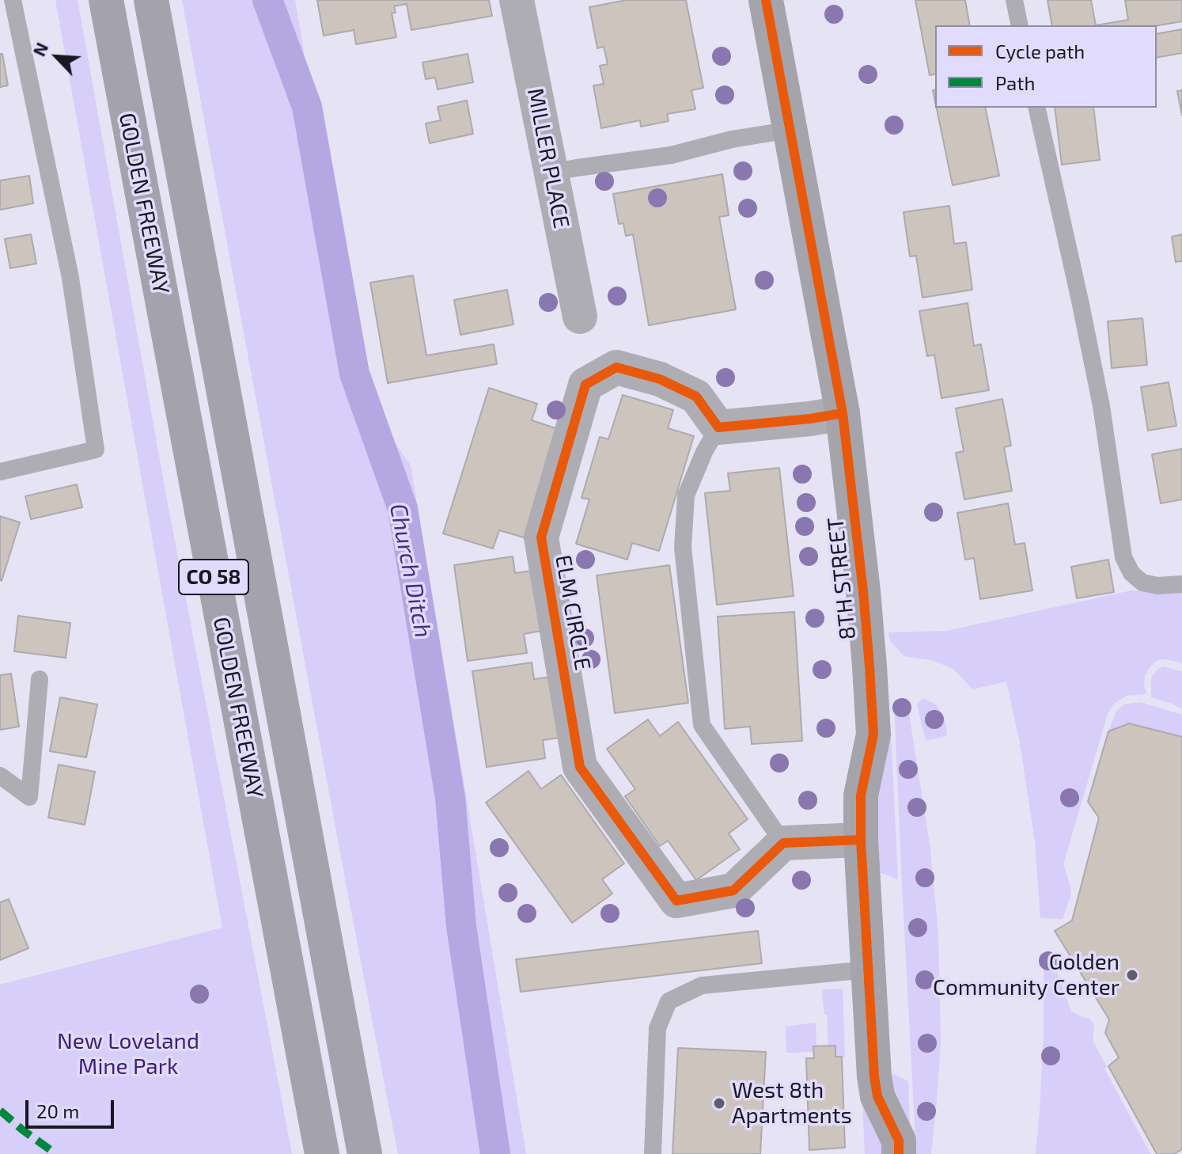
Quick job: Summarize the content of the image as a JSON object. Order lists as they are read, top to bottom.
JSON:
{
  "streets": {
    "highway": ["GOLDEN FREEWAY", "CO 58"],
    "street": ["MILLER PLACE", "8TH STREET", "ELM CIRCLE"]
  },
  "water": ["Church Ditch"],
  "parks": ["New Loveland Mine Park"],
  "places": ["Golden Community Center", "West 8th Apartments"],
  "legend": ["Cycle path", "Path"],
  "scale_bar": "20 m",
  "north": "top left"
}
